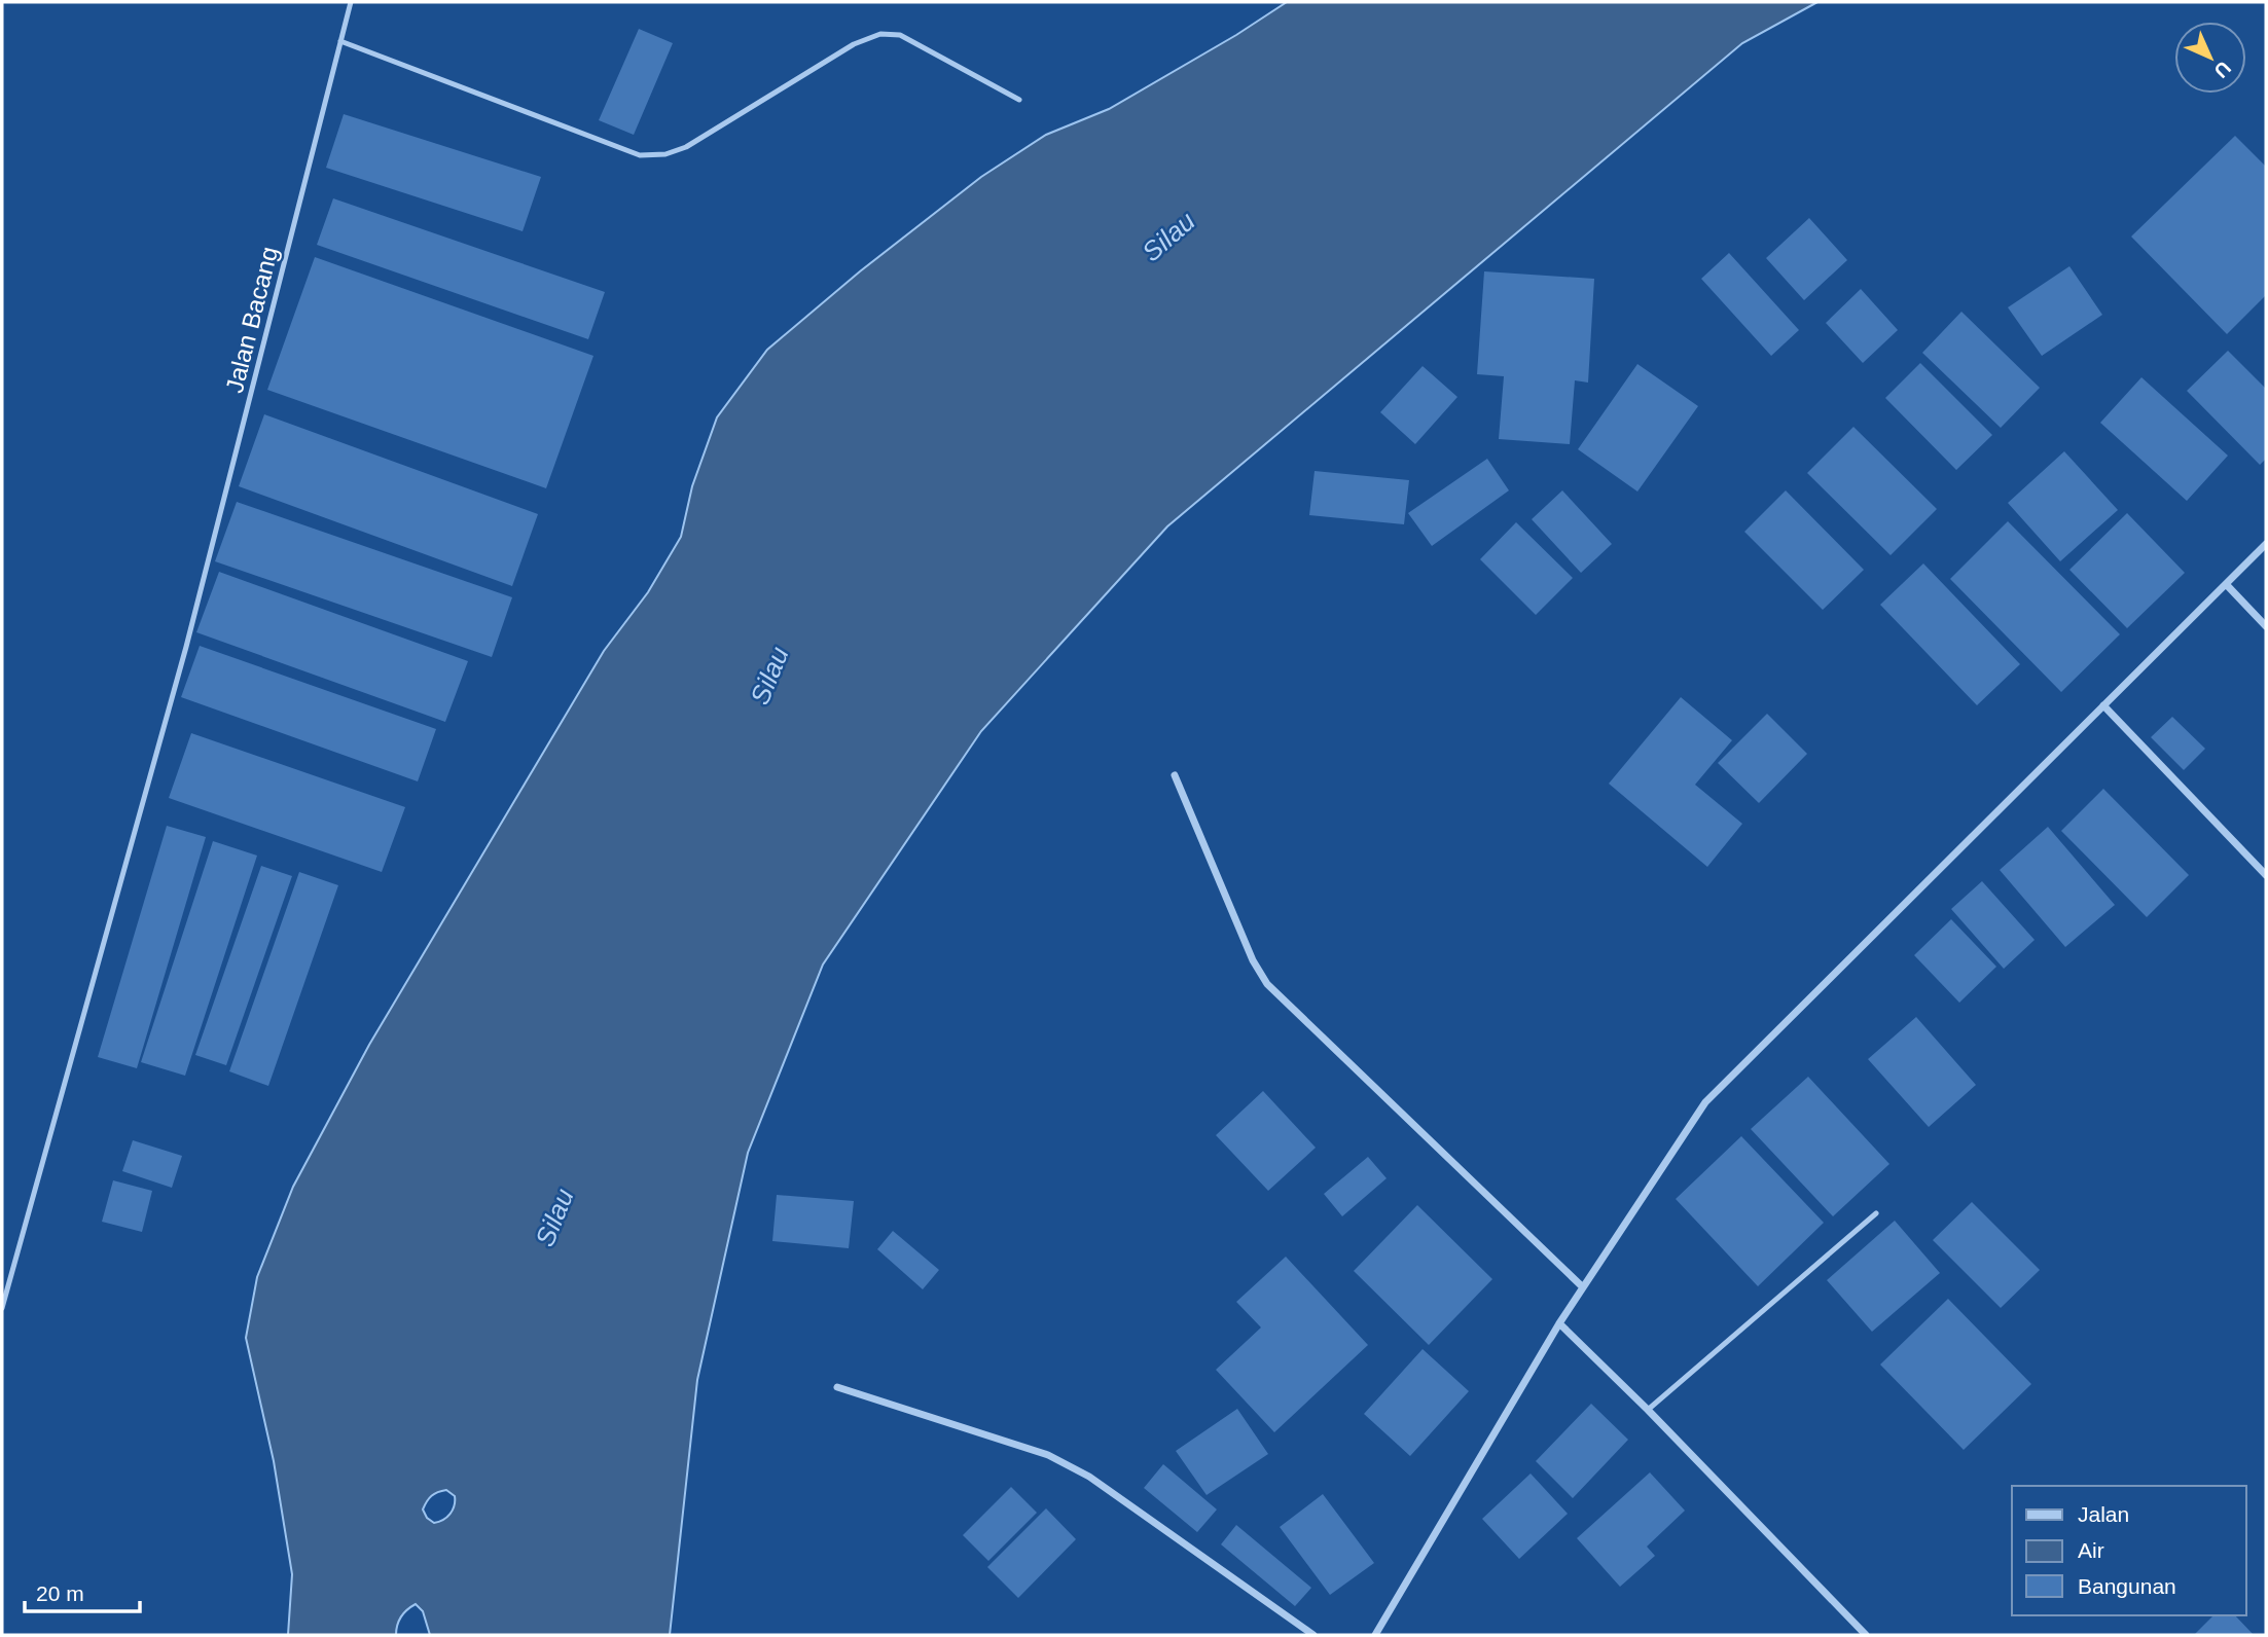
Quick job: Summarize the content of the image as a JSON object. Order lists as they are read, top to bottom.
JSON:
{
  "streets": {
    "lane": ["Jalan Bacang"]
  },
  "water": ["Silau"],
  "legend": ["Jalan", "Air", "Bangunan"],
  "scale_bar": "20 m",
  "north": "bottom right"
}
